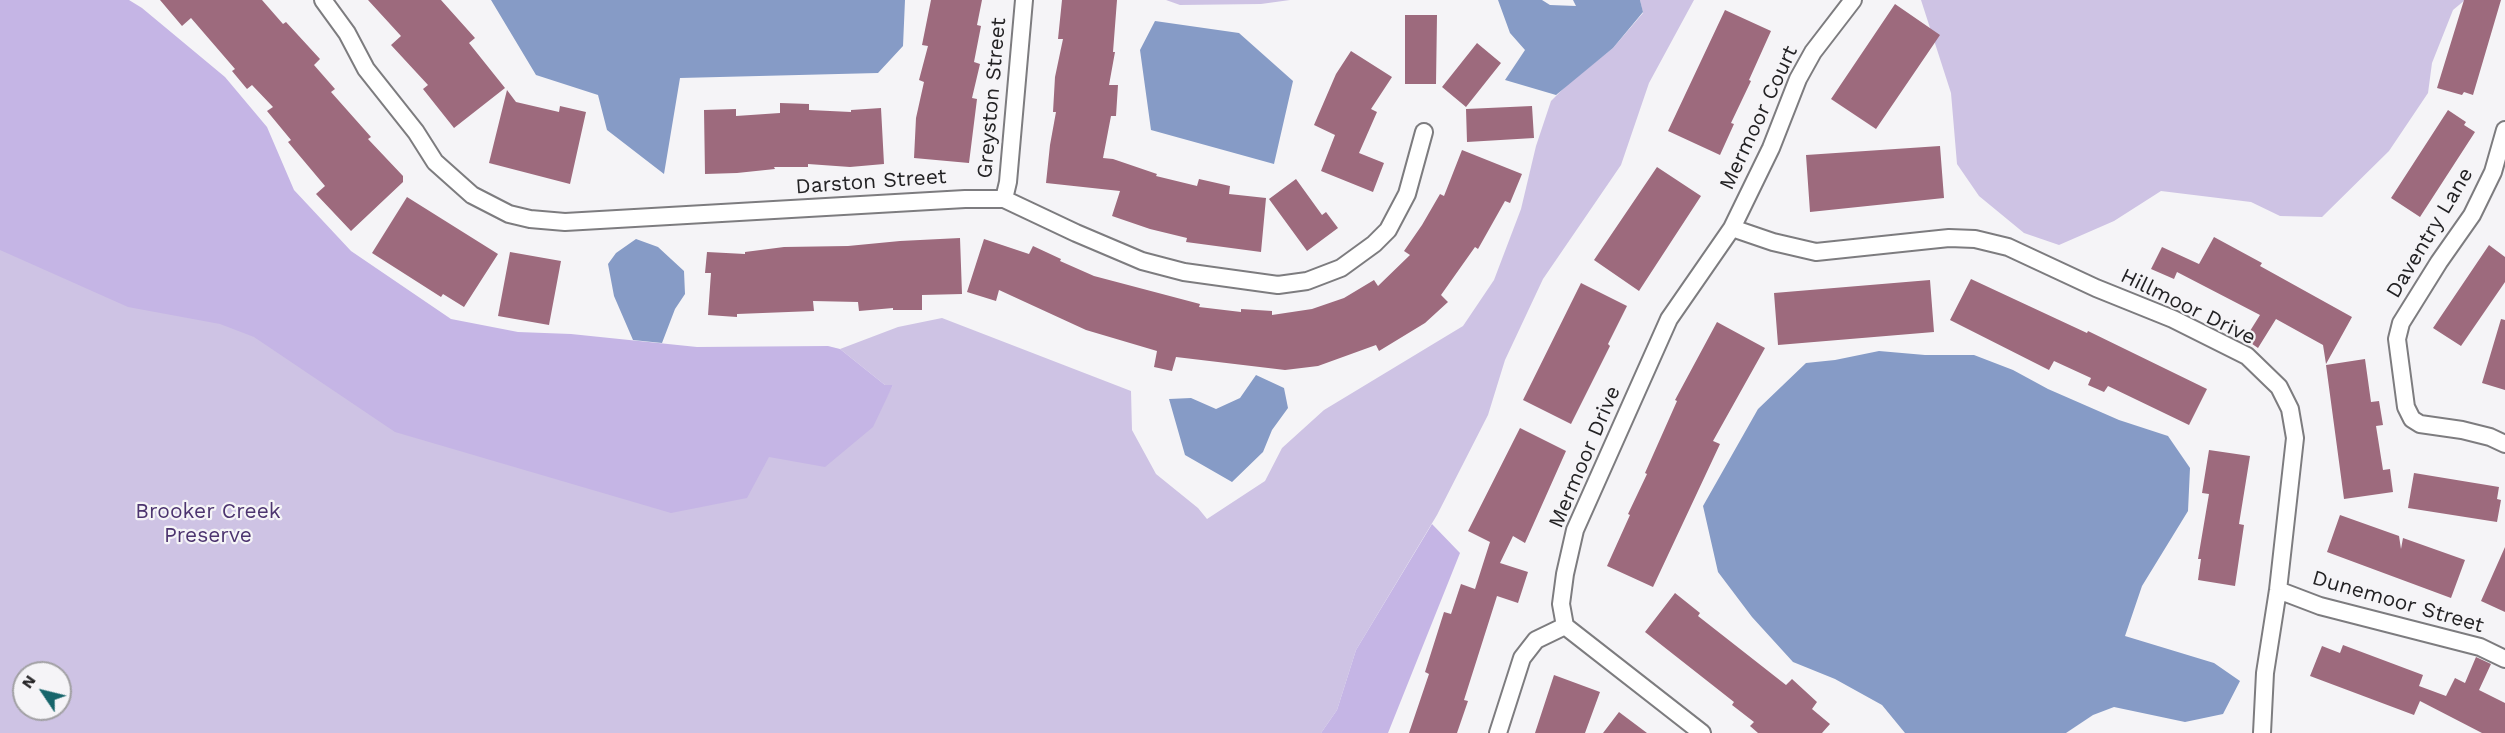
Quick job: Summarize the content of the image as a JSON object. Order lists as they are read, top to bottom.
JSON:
{
  "streets": {
    "street": [
      "Greyston Street",
      "Mermoor Court",
      "Darston Street",
      "Daventry Lane",
      "Hillmoor Drive",
      "Mermoor Drive",
      "Dunemoor Street"
    ]
  },
  "crossings": [
    ["Greyston Street", "Darston Street"],
    ["Mermoor Court", "Hillmoor Drive"],
    ["Mermoor Court", "Mermoor Drive"],
    ["Hillmoor Drive", "Mermoor Drive"],
    ["Hillmoor Drive", "Dunemoor Street"]
  ],
  "parks": ["Brooker Creek Preserve"],
  "north": "top left"
}
